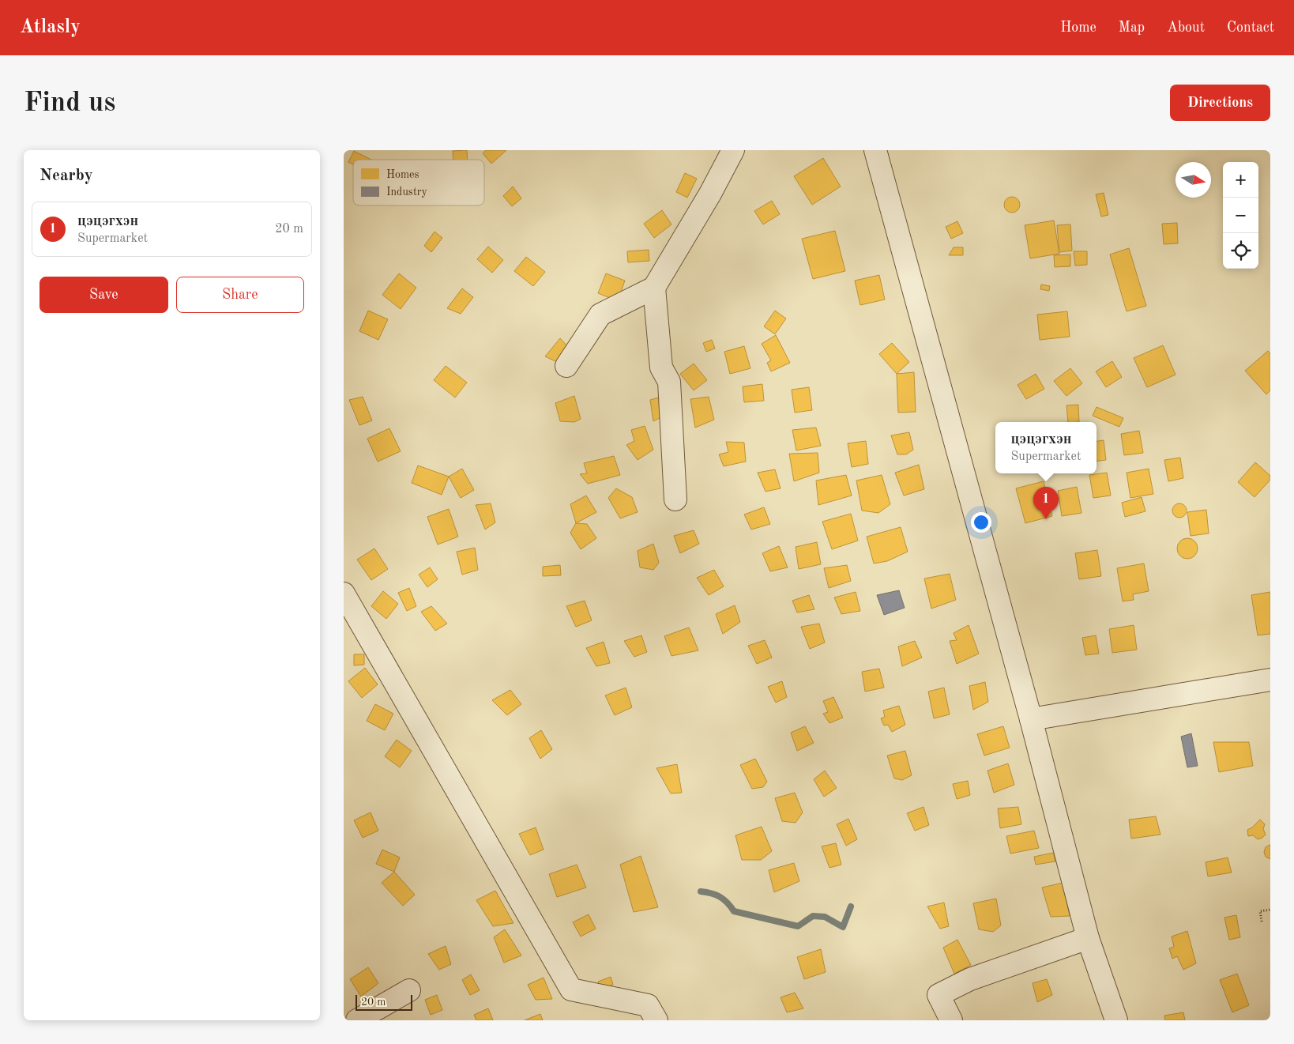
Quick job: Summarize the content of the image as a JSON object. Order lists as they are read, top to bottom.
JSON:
{
  "legend": ["Homes", "Industry"],
  "scale_bar": "20 m",
  "north": "right",
  "page": {
    "header": "Atlasly",
    "nav": [
      "Home",
      "Map",
      "About",
      "Contact"
    ],
    "buttons": [
      "Directions",
      ["Save", "Share"]
    ],
    "title": "Find us",
    "heading": "Nearby",
    "map_buttons": ["+", "−"],
    "list": [
      {
        "mark": "1",
        "name": "цэцэгхэн",
        "note": "Supermarket",
        "value": "20 m"
      }
    ],
    "popup": ["цэцэгхэн", "Supermarket"],
    "pins": "1",
    "scale": "20 m"
  }
}
